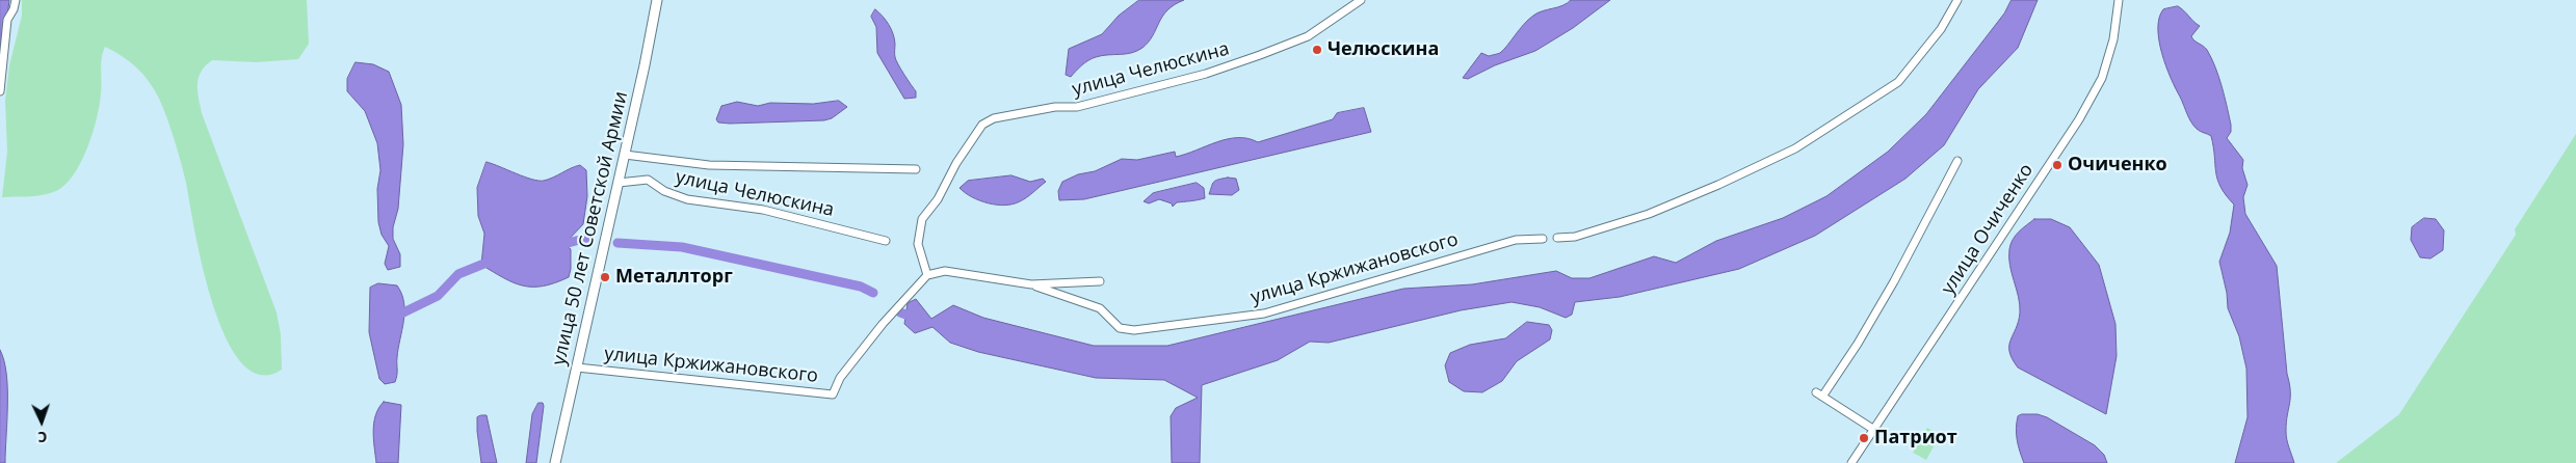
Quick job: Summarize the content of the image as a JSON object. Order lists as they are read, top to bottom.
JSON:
{
  "streets": {
    "main road": ["улица 50 лет Советской Армии"],
    "street": ["улица Челюскина", "улица Очиченко", "улица Кржижановского"]
  },
  "crossings": [
    ["улица Челюскина", "улица 50 лет Советской Армии"],
    ["улица Челюскина", "улица Кржижановского"],
    ["улица 50 лет Советской Армии", "улица Кржижановского"]
  ],
  "places": [
    "Челюскина",
    "Очиченко",
    "Металлторг",
    "Патриот"
  ],
  "north": "bottom"
}
